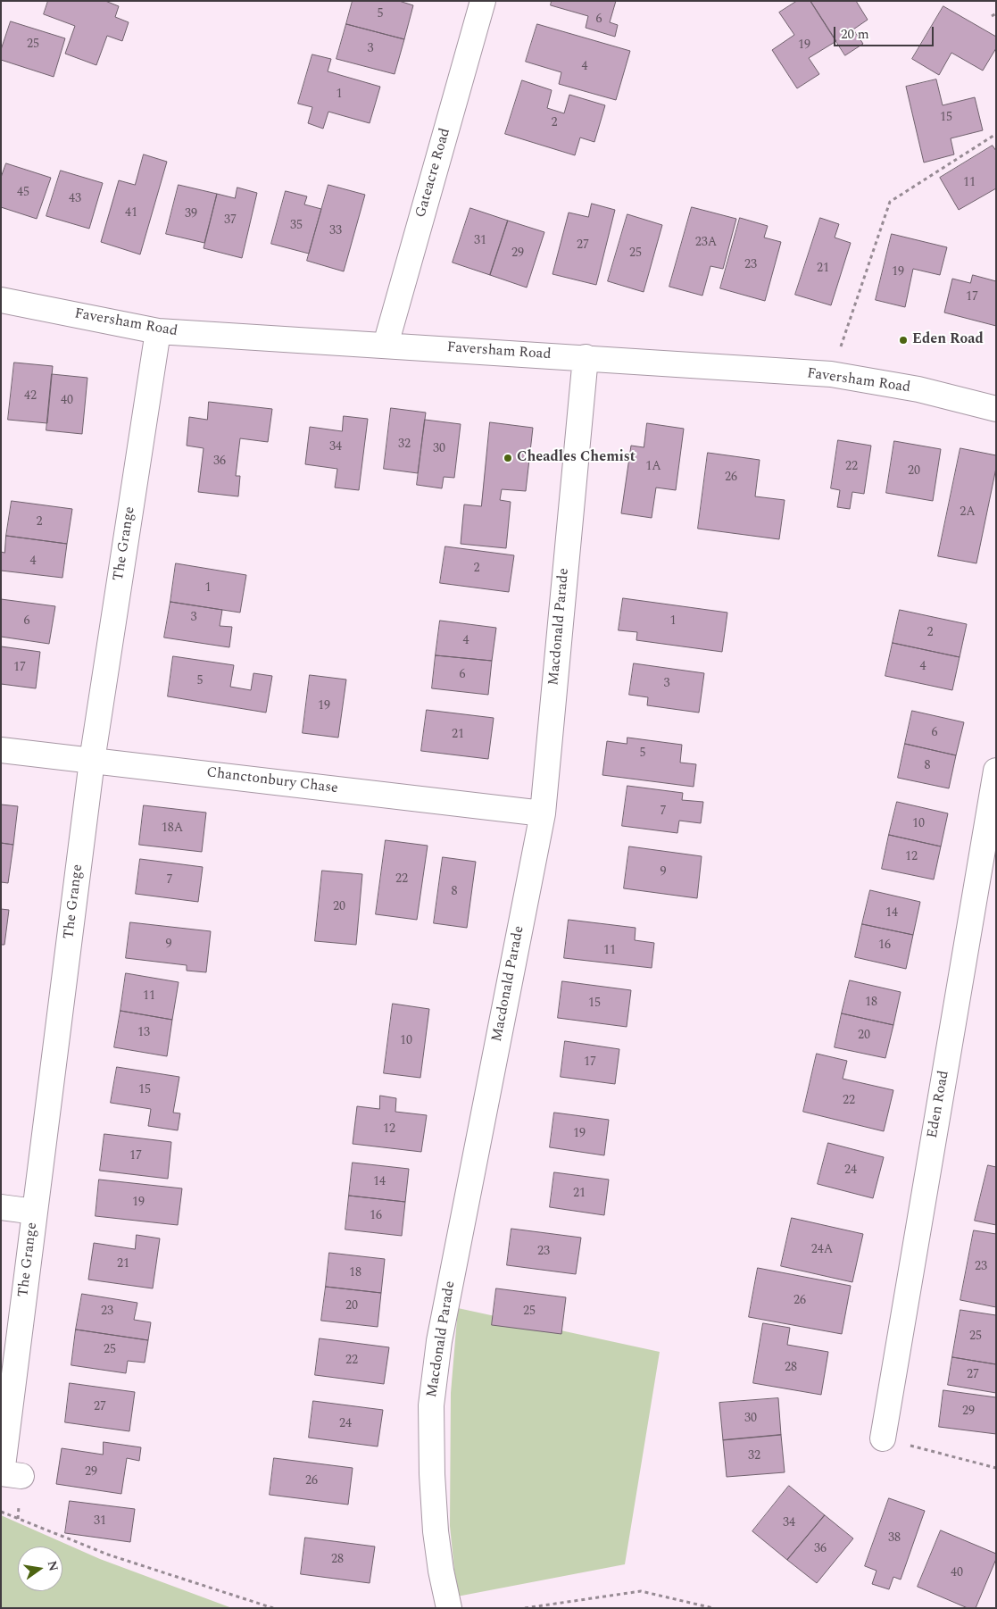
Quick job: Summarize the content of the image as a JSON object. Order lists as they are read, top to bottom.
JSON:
{
  "streets": {
    "street": [
      "Gateacre Road",
      "Faversham Road",
      "The Grange",
      "Macdonald Parade",
      "Chanctonbury Chase",
      "Eden Road"
    ]
  },
  "crossings": [
    ["Gateacre Road", "Faversham Road"],
    ["Faversham Road", "The Grange"],
    ["Faversham Road", "Macdonald Parade"],
    ["The Grange", "Chanctonbury Chase"],
    ["Macdonald Parade", "Chanctonbury Chase"]
  ],
  "places": ["Eden Road", "Cheadles Chemist"],
  "house_numbers": [
    "5",
    "6",
    "25",
    "19",
    "3",
    "4",
    "1",
    "15",
    "2",
    "11",
    "45",
    "43",
    "41",
    "39",
    "37",
    "35",
    "33",
    "31",
    "23A",
    "27",
    "29",
    "25",
    "23",
    "21",
    "19",
    "17",
    "42",
    "40",
    "32",
    "34",
    "30",
    "36",
    "1A",
    "22",
    "20",
    "26",
    "2A",
    "2",
    "4",
    "2",
    "1",
    "3",
    "6",
    "1",
    "2",
    "4",
    "4",
    "17",
    "6",
    "5",
    "3",
    "19",
    "6",
    "21",
    "5",
    "8",
    "7",
    "10",
    "18A",
    "12",
    "9",
    "22",
    "7",
    "8",
    "20",
    "14",
    "9",
    "16",
    "11",
    "11",
    "18",
    "15",
    "13",
    "20",
    "10",
    "17",
    "15",
    "22",
    "12",
    "19",
    "17",
    "24",
    "14",
    "21",
    "19",
    "16",
    "24A",
    "23",
    "21",
    "23",
    "18",
    "26",
    "20",
    "23",
    "25",
    "25",
    "25",
    "22",
    "28",
    "27",
    "27",
    "29",
    "30",
    "24",
    "32",
    "29",
    "26",
    "31",
    "34",
    "38",
    "36",
    "28",
    "40"
  ],
  "scale_bar": "20 m",
  "north": "right"
}
